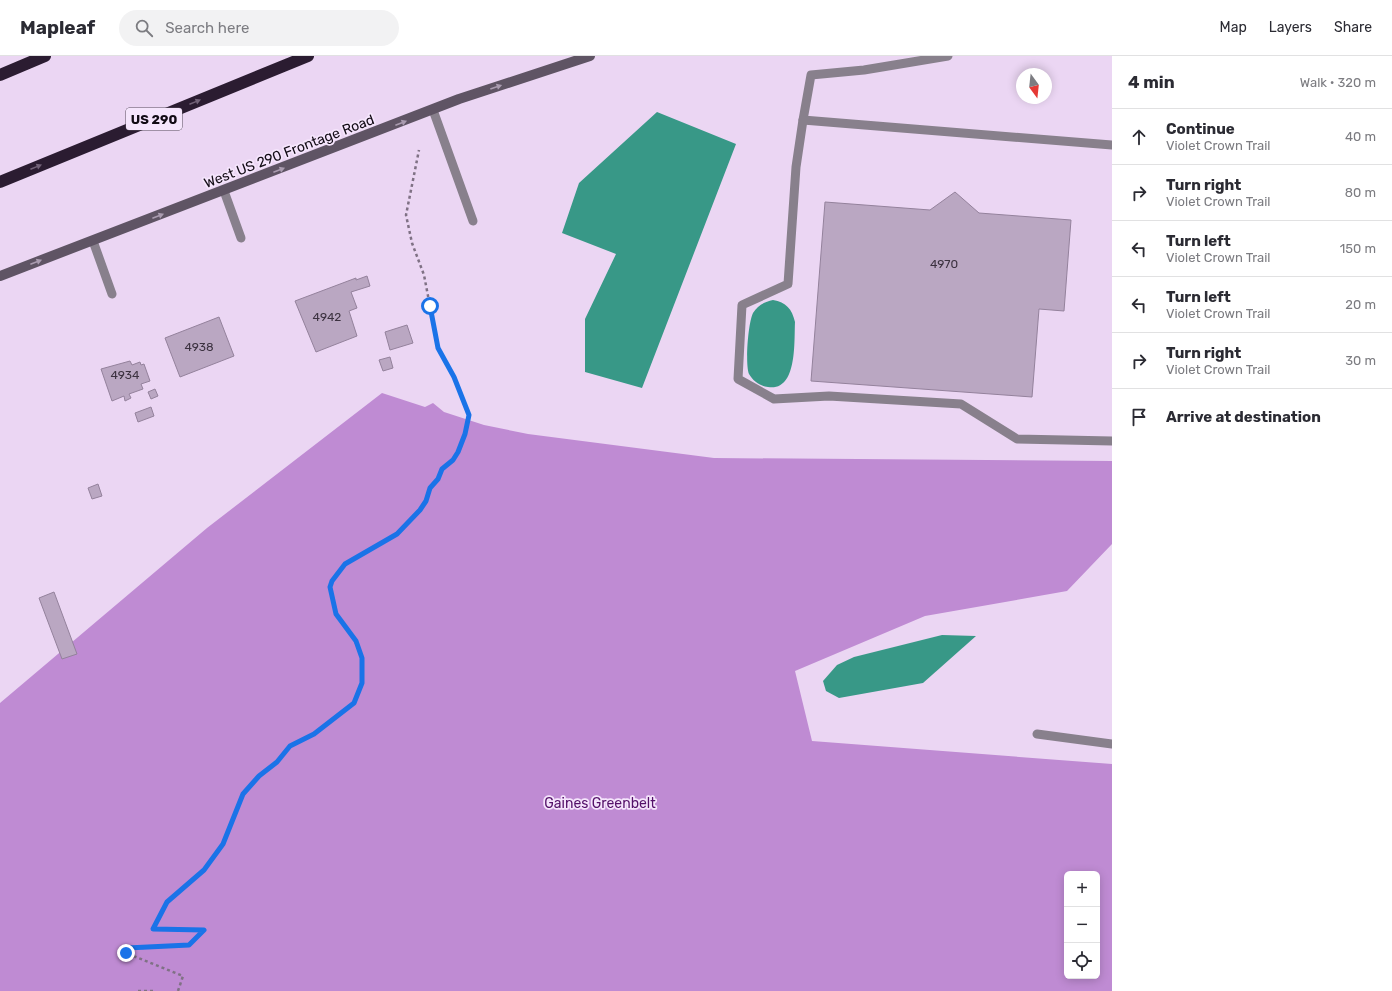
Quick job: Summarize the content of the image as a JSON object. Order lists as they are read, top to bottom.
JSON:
{
  "streets": {
    "highway": ["US 290"],
    "main road": ["West US 290 Frontage Road"]
  },
  "one_way": ["West US 290 Frontage Road"],
  "parks": ["Gaines Greenbelt"],
  "house_numbers": [
    "4970",
    "4942",
    "4938",
    "4934"
  ],
  "north": "bottom",
  "page": {
    "header": "Mapleaf",
    "search": "Search here",
    "nav": ["Map", "Layers", "Share"],
    "heading": ["4 min", "Walk · 320 m"],
    "list": [
      ["Continue", "Violet Crown Trail", "40 m"],
      ["Turn right", "Violet Crown Trail", "80 m"],
      ["Turn left", "Violet Crown Trail", "150 m"],
      ["Turn left", "Violet Crown Trail", "20 m"],
      ["Turn right", "Violet Crown Trail", "30 m"],
      "Arrive at destination"
    ],
    "map_buttons": ["+", "−"]
  }
}
